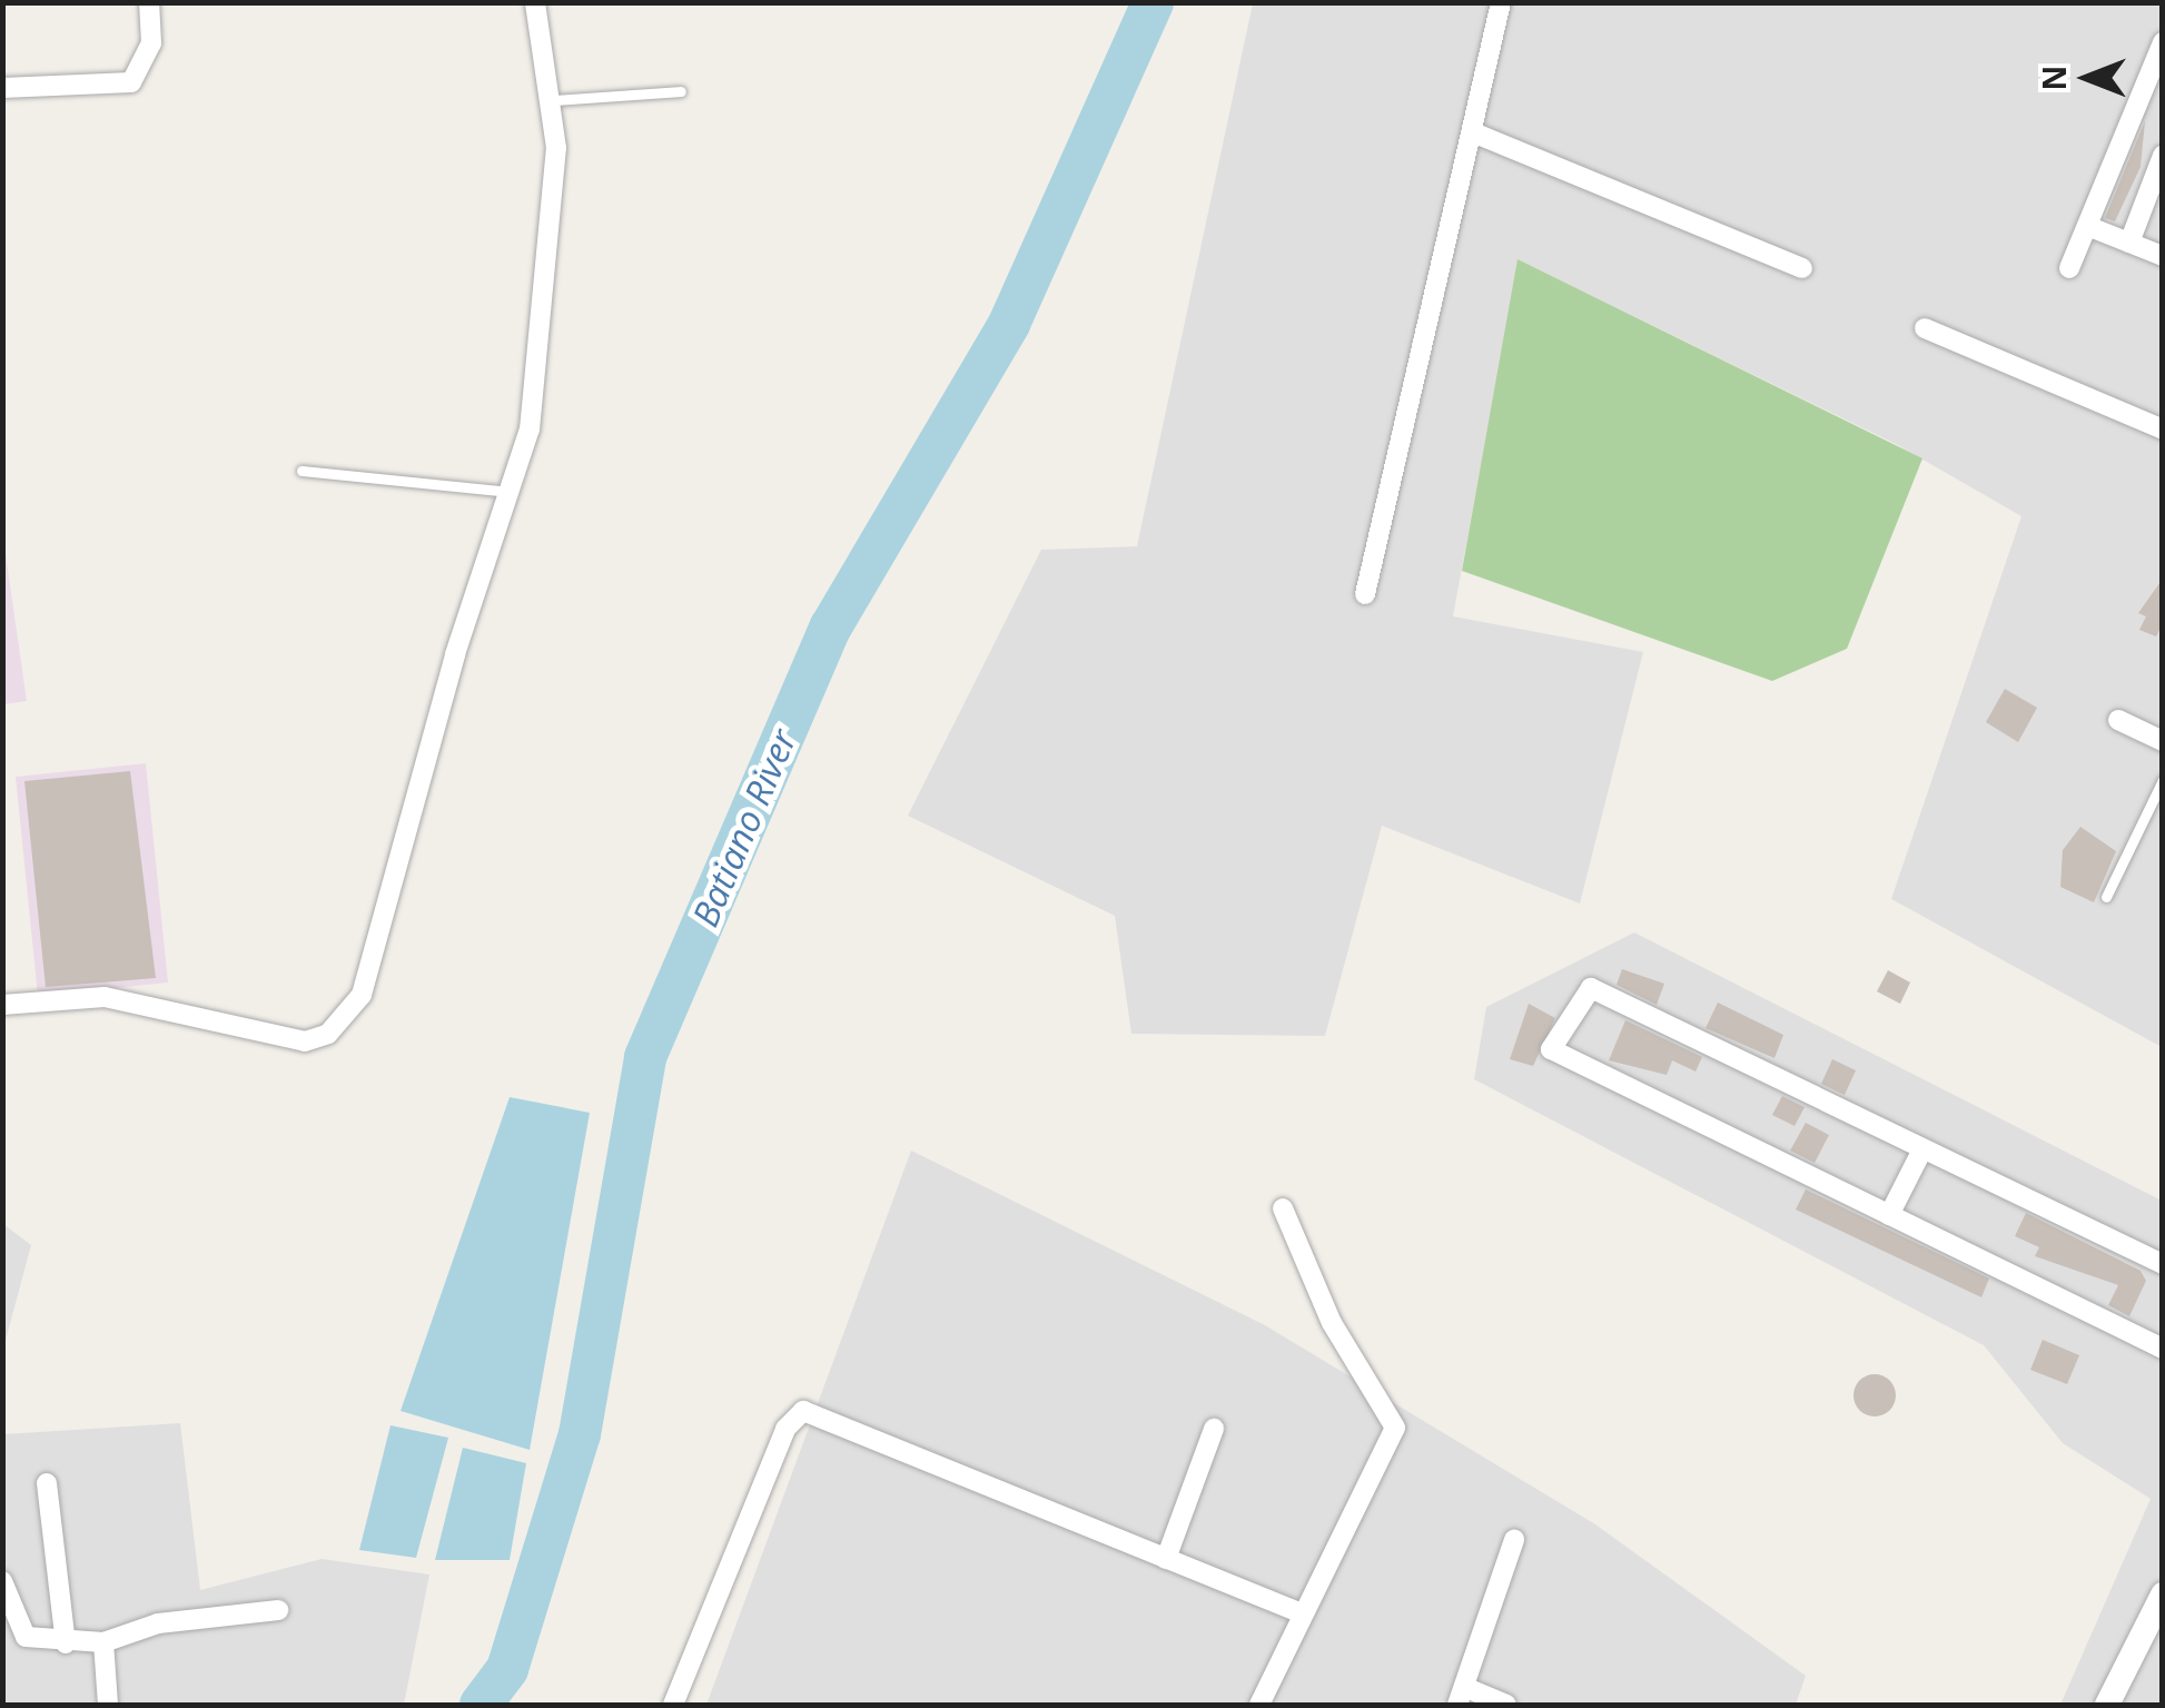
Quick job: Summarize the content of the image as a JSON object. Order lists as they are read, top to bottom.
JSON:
{
  "water": ["Batiano River"],
  "north": "left"
}
